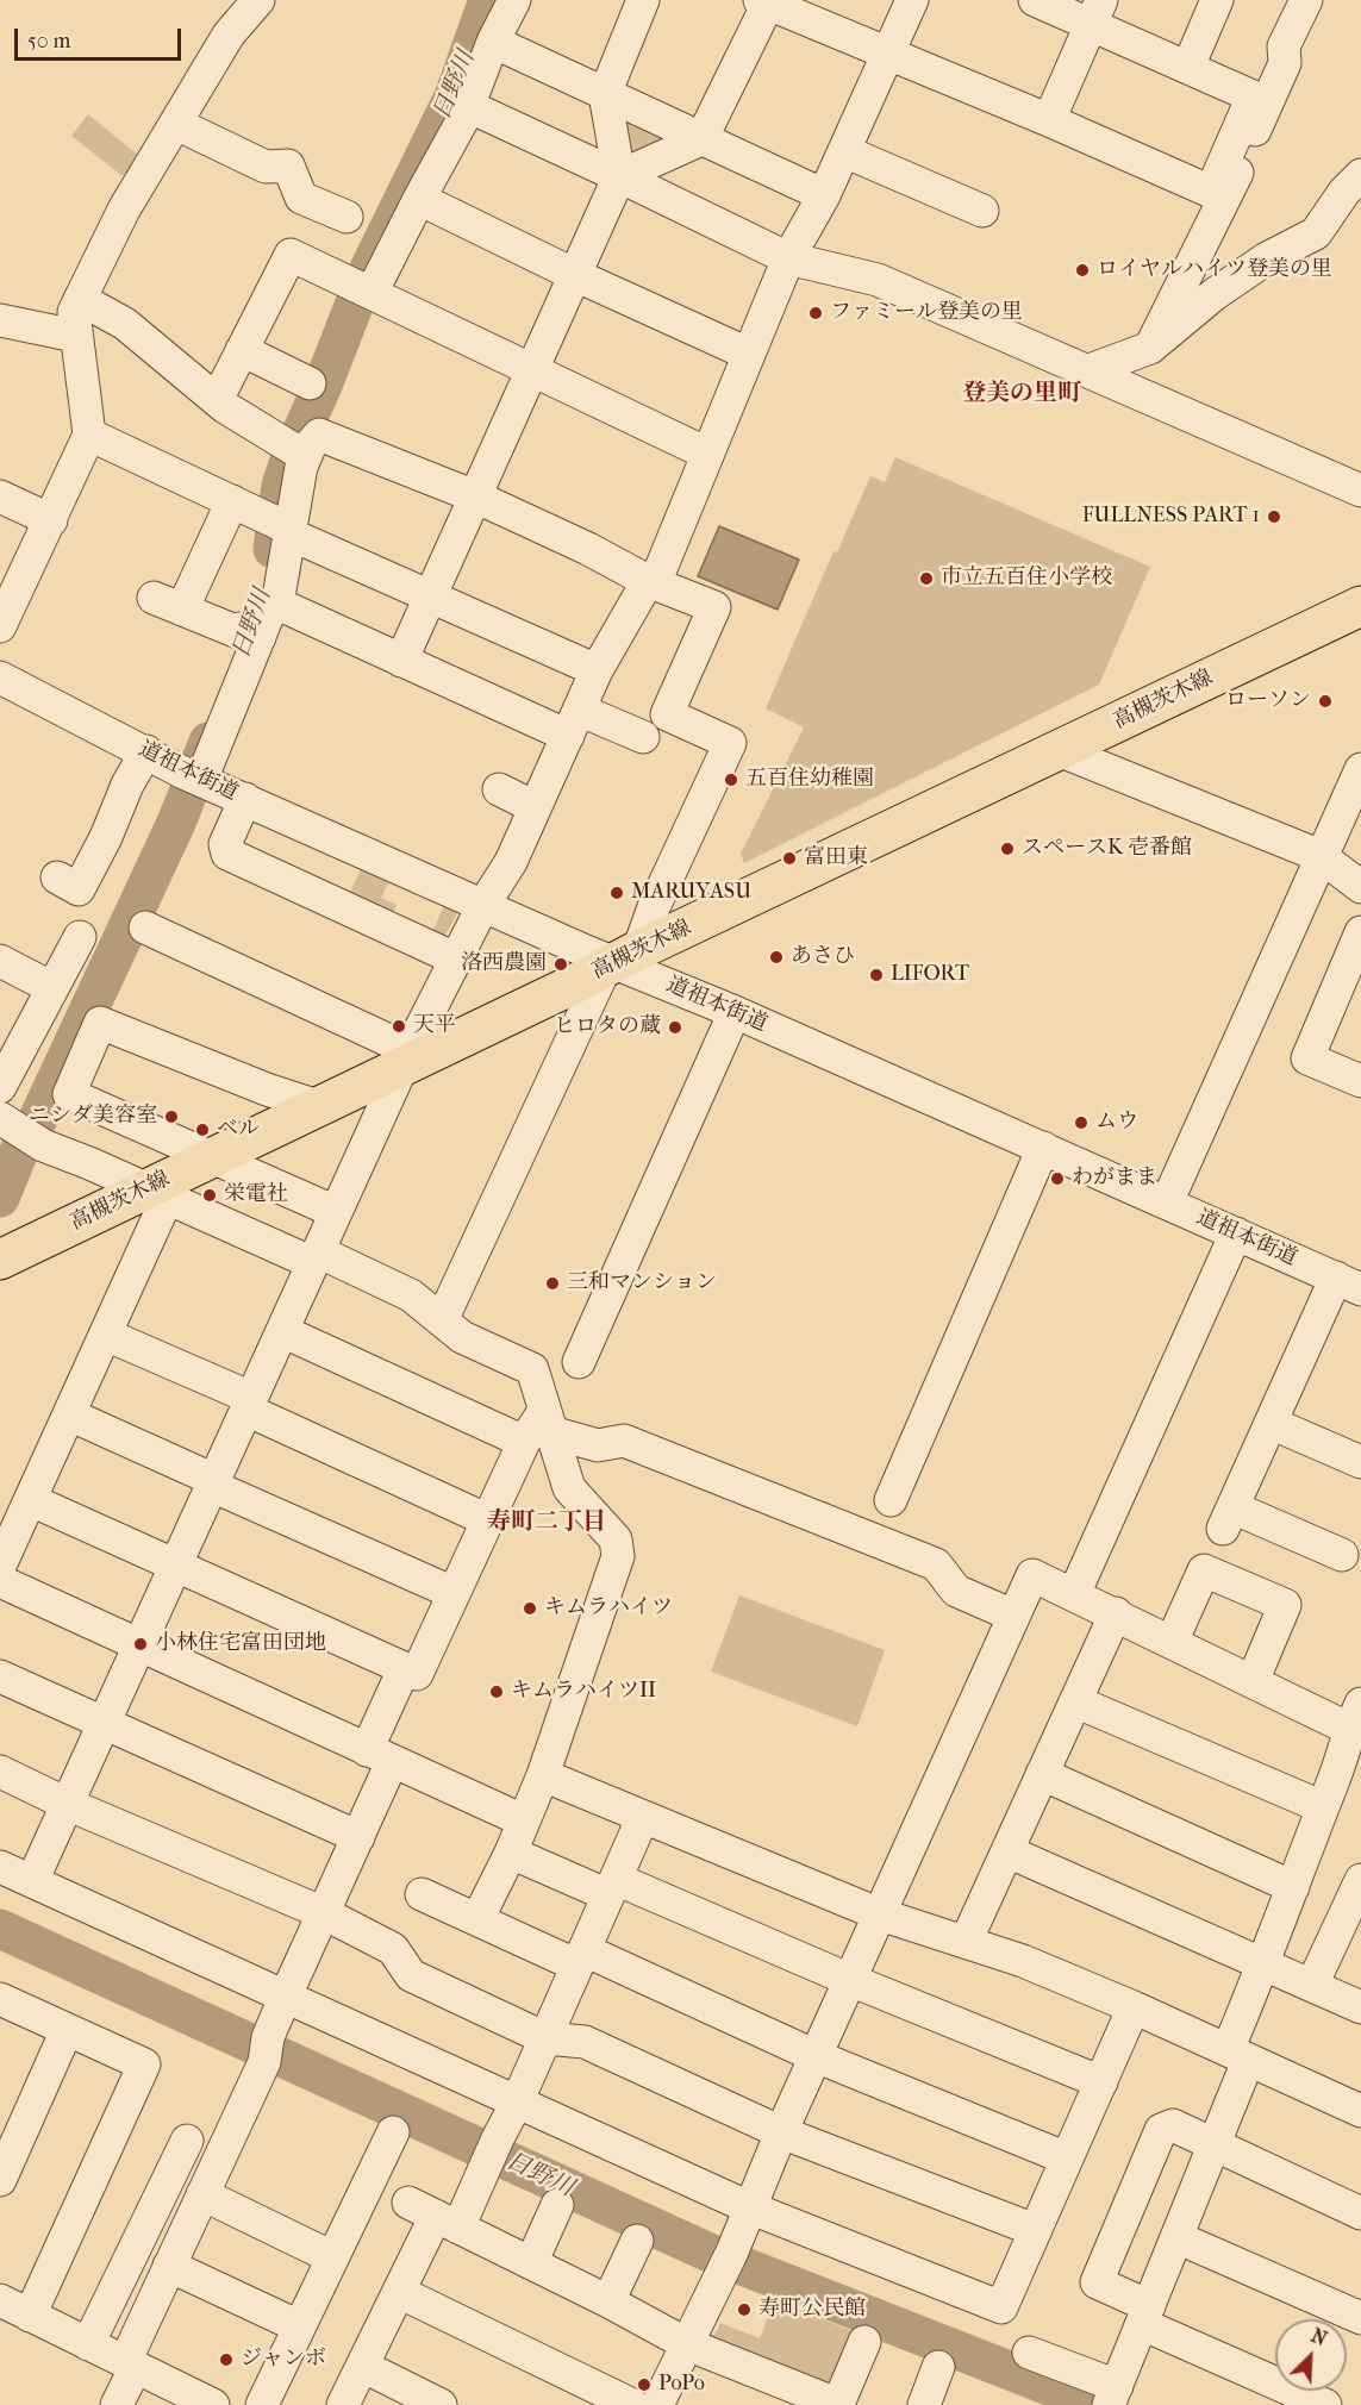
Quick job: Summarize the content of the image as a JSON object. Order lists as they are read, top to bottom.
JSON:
{
  "streets": {
    "main road": ["高槻茨木線"],
    "street": ["道祖本街道"]
  },
  "crossings": [
    ["高槻茨木線", "道祖本街道"]
  ],
  "districts": ["登美の里町", "寿町二丁目"],
  "water": ["日野川"],
  "places": [
    "ロイヤルハイツ登美の里",
    "ファミール登美の里",
    "FULLNESS PART 1",
    "市立五百住小学校",
    "ローソン",
    "五百住幼稚園",
    "スペースK 壱番館",
    "富田東",
    "MARUYASU",
    "あさひ",
    "洛西農園",
    "LIFORT",
    "天平",
    "ヒロタの蔵",
    "ニシダ美容室",
    "ムウ",
    "ベル",
    "わがまま",
    "栄電社",
    "三和マンション",
    "キムラハイツ",
    "小林住宅富田団地",
    "キムラハイツII",
    "寿町公民館",
    "ジャンボ",
    "PoPo"
  ],
  "scale_bar": "50 m",
  "north": "top right"
}
